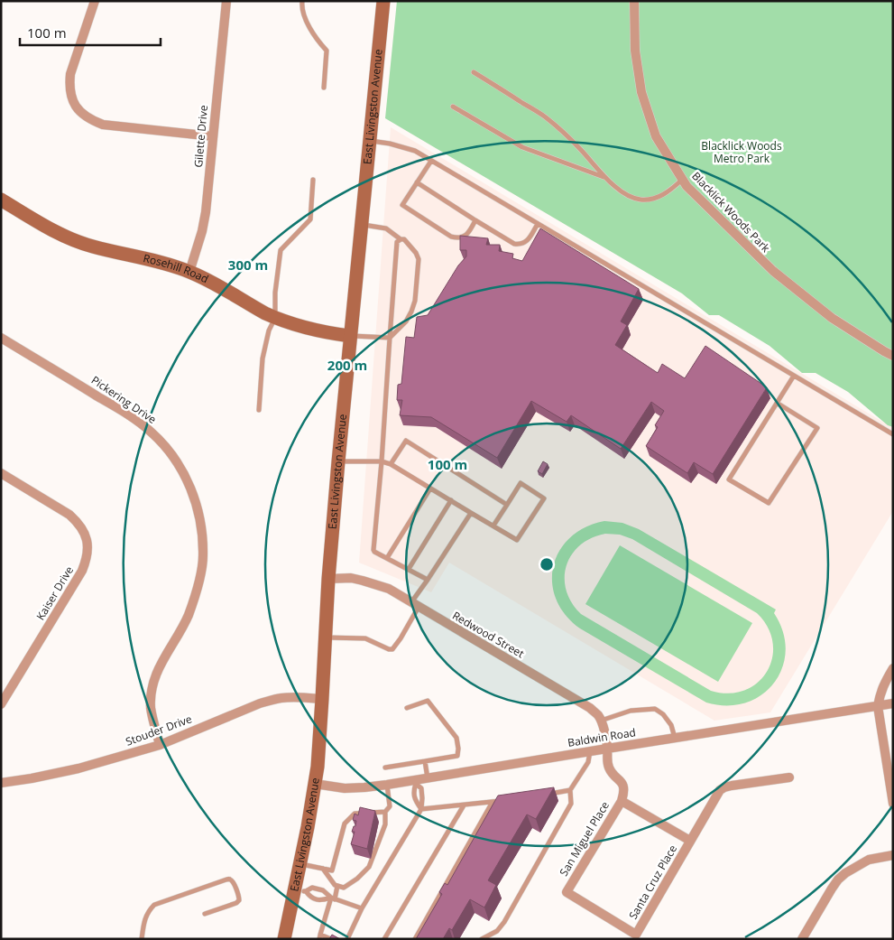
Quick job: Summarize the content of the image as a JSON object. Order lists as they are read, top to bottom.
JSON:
{
  "streets": {
    "main road": ["East Livingston Avenue", "Rosehill Road"],
    "street": [
      "Gilette Drive",
      "Blacklick Woods Park",
      "Pickering Drive",
      "Kaiser Drive",
      "Redwood Street",
      "Stouder Drive",
      "Baldwin Road",
      "San Miguel Place",
      "Santa Cruz Place"
    ]
  },
  "crossings": [
    ["East Livingston Avenue", "Rosehill Road"],
    ["East Livingston Avenue", "Redwood Street"],
    ["East Livingston Avenue", "Stouder Drive"],
    ["East Livingston Avenue", "Baldwin Road"],
    ["Gilette Drive", "Rosehill Road"],
    ["Pickering Drive", "Stouder Drive"],
    ["Baldwin Road", "San Miguel Place"],
    ["San Miguel Place", "Santa Cruz Place"]
  ],
  "parks": ["Blacklick Woods Metro Park"],
  "scale_bar": "100 m",
  "rings": ["300 m", "200 m", "100 m"]
}
